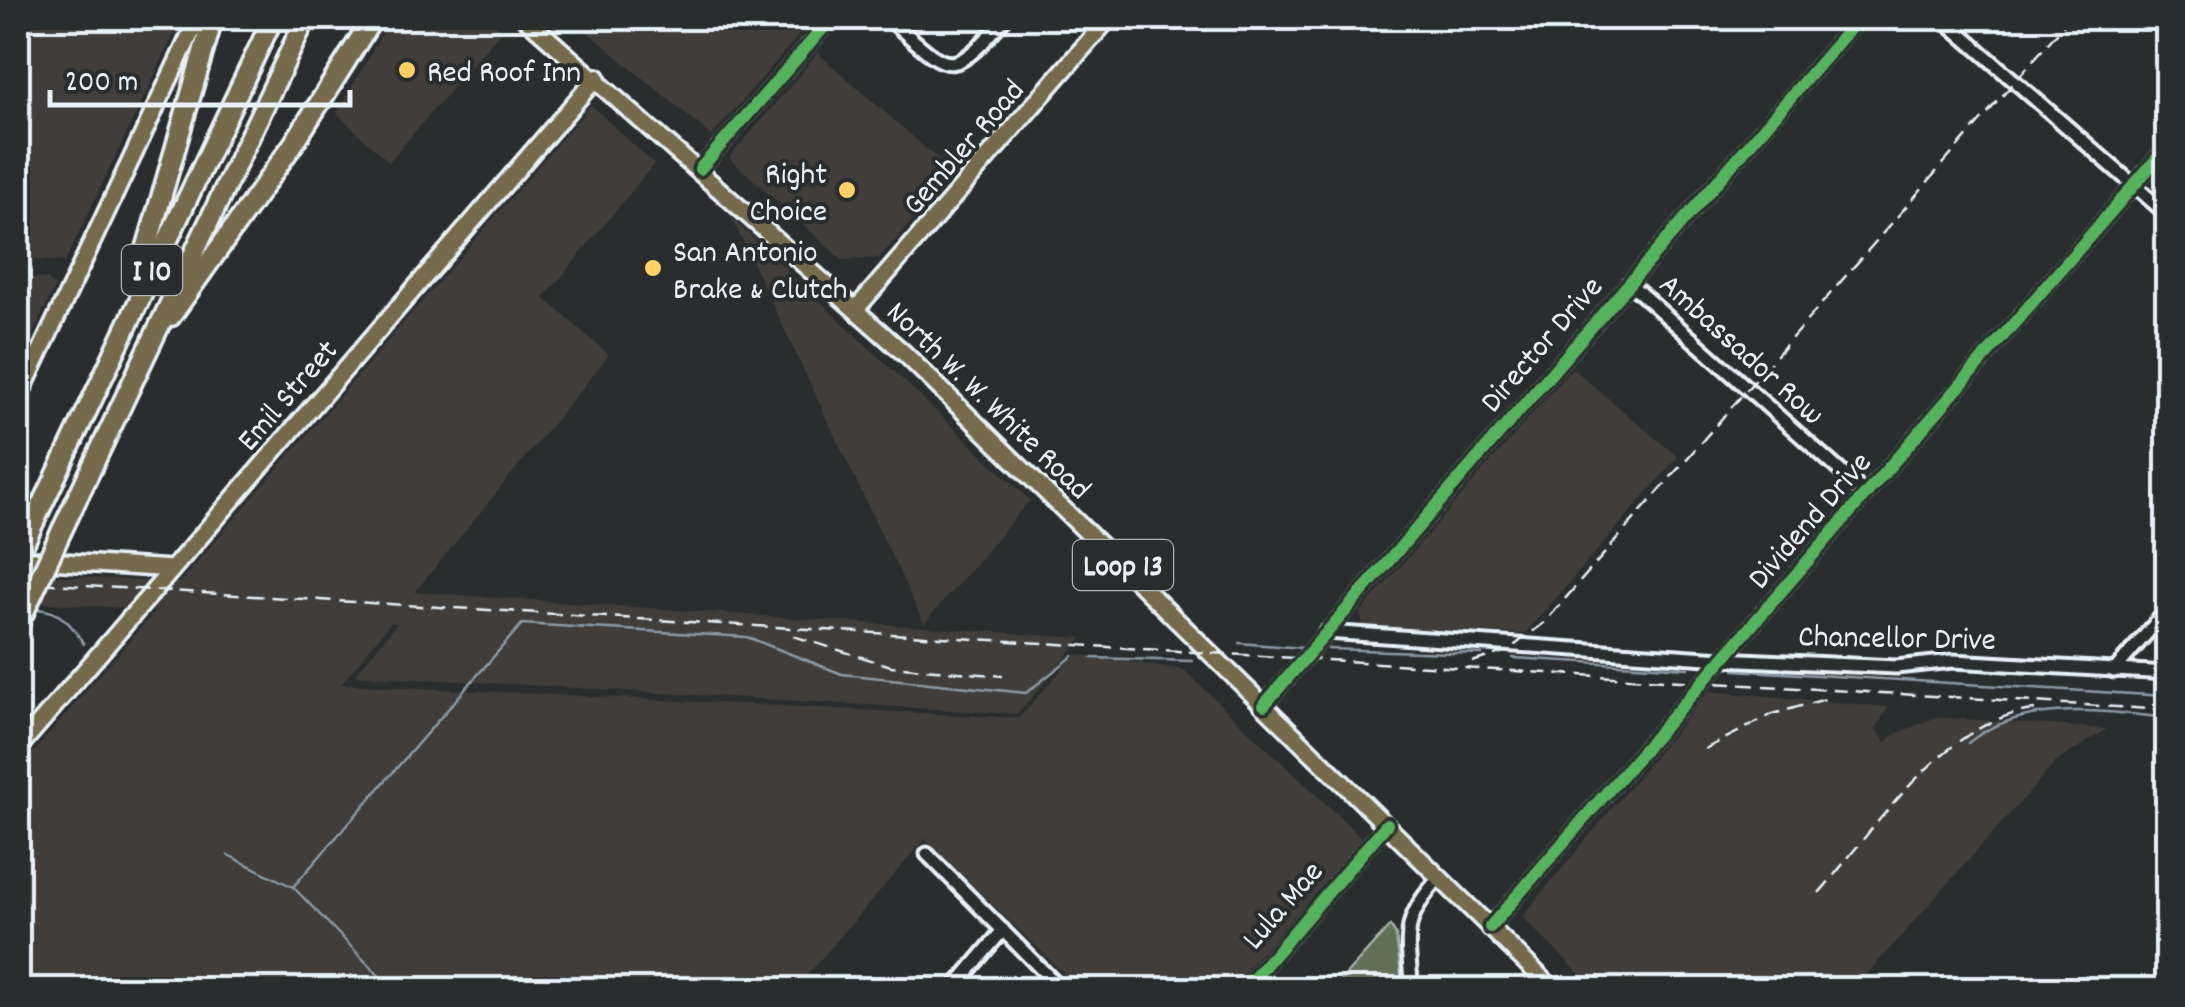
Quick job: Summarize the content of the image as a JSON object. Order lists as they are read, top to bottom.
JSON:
{
  "streets": {
    "highway": ["I 10"],
    "main road": [
      "Gembler Road",
      "Emil Street",
      "North W. W. White Road",
      "Loop 13"
    ],
    "street": [
      "Director Drive",
      "Ambassador Row",
      "Dividend Drive",
      "Chancellor Drive",
      "Lula Mae"
    ]
  },
  "crossings": [
    ["Gembler Road", "North W. W. White Road"],
    ["Director Drive", "Ambassador Row"],
    ["Director Drive", "North W. W. White Road"],
    ["Director Drive", "Chancellor Drive"],
    ["Ambassador Row", "Dividend Drive"],
    ["Emil Street", "North W. W. White Road"],
    ["North W. W. White Road", "Dividend Drive"],
    ["North W. W. White Road", "Lula Mae"],
    ["Dividend Drive", "Chancellor Drive"]
  ],
  "places": ["Red Roof Inn", "Right Choice", "San Antonio Brake & Clutch"],
  "scale_bar": "200 m"
}
